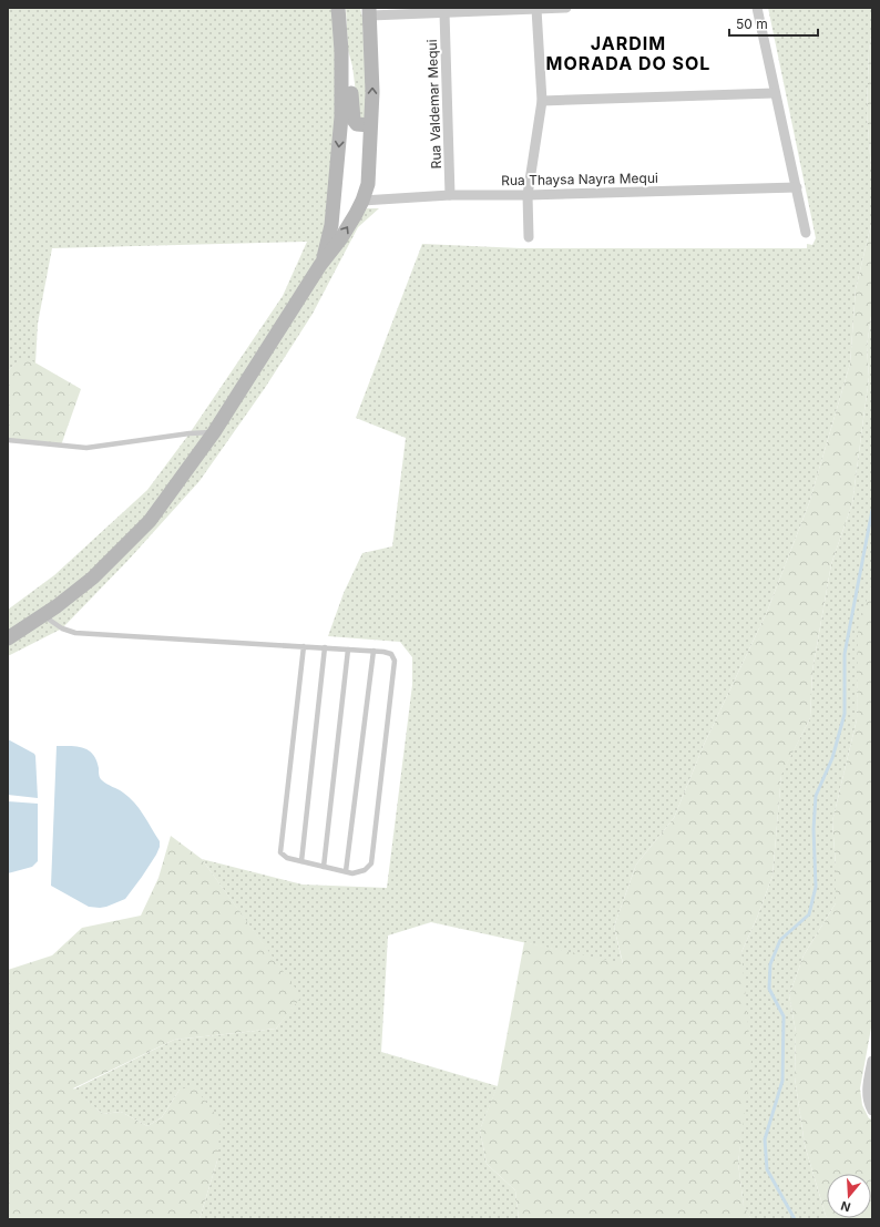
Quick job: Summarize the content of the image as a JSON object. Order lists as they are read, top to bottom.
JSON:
{
  "streets": {
    "street": ["Rua Valdemar Mequi", "Rua Thaysa Nayra Mequi"]
  },
  "crossings": [
    ["Rua Valdemar Mequi", "Rua Thaysa Nayra Mequi"]
  ],
  "districts": ["JARDIM MORADA DO SOL"],
  "scale_bar": "50 m",
  "north": "bottom"
}
